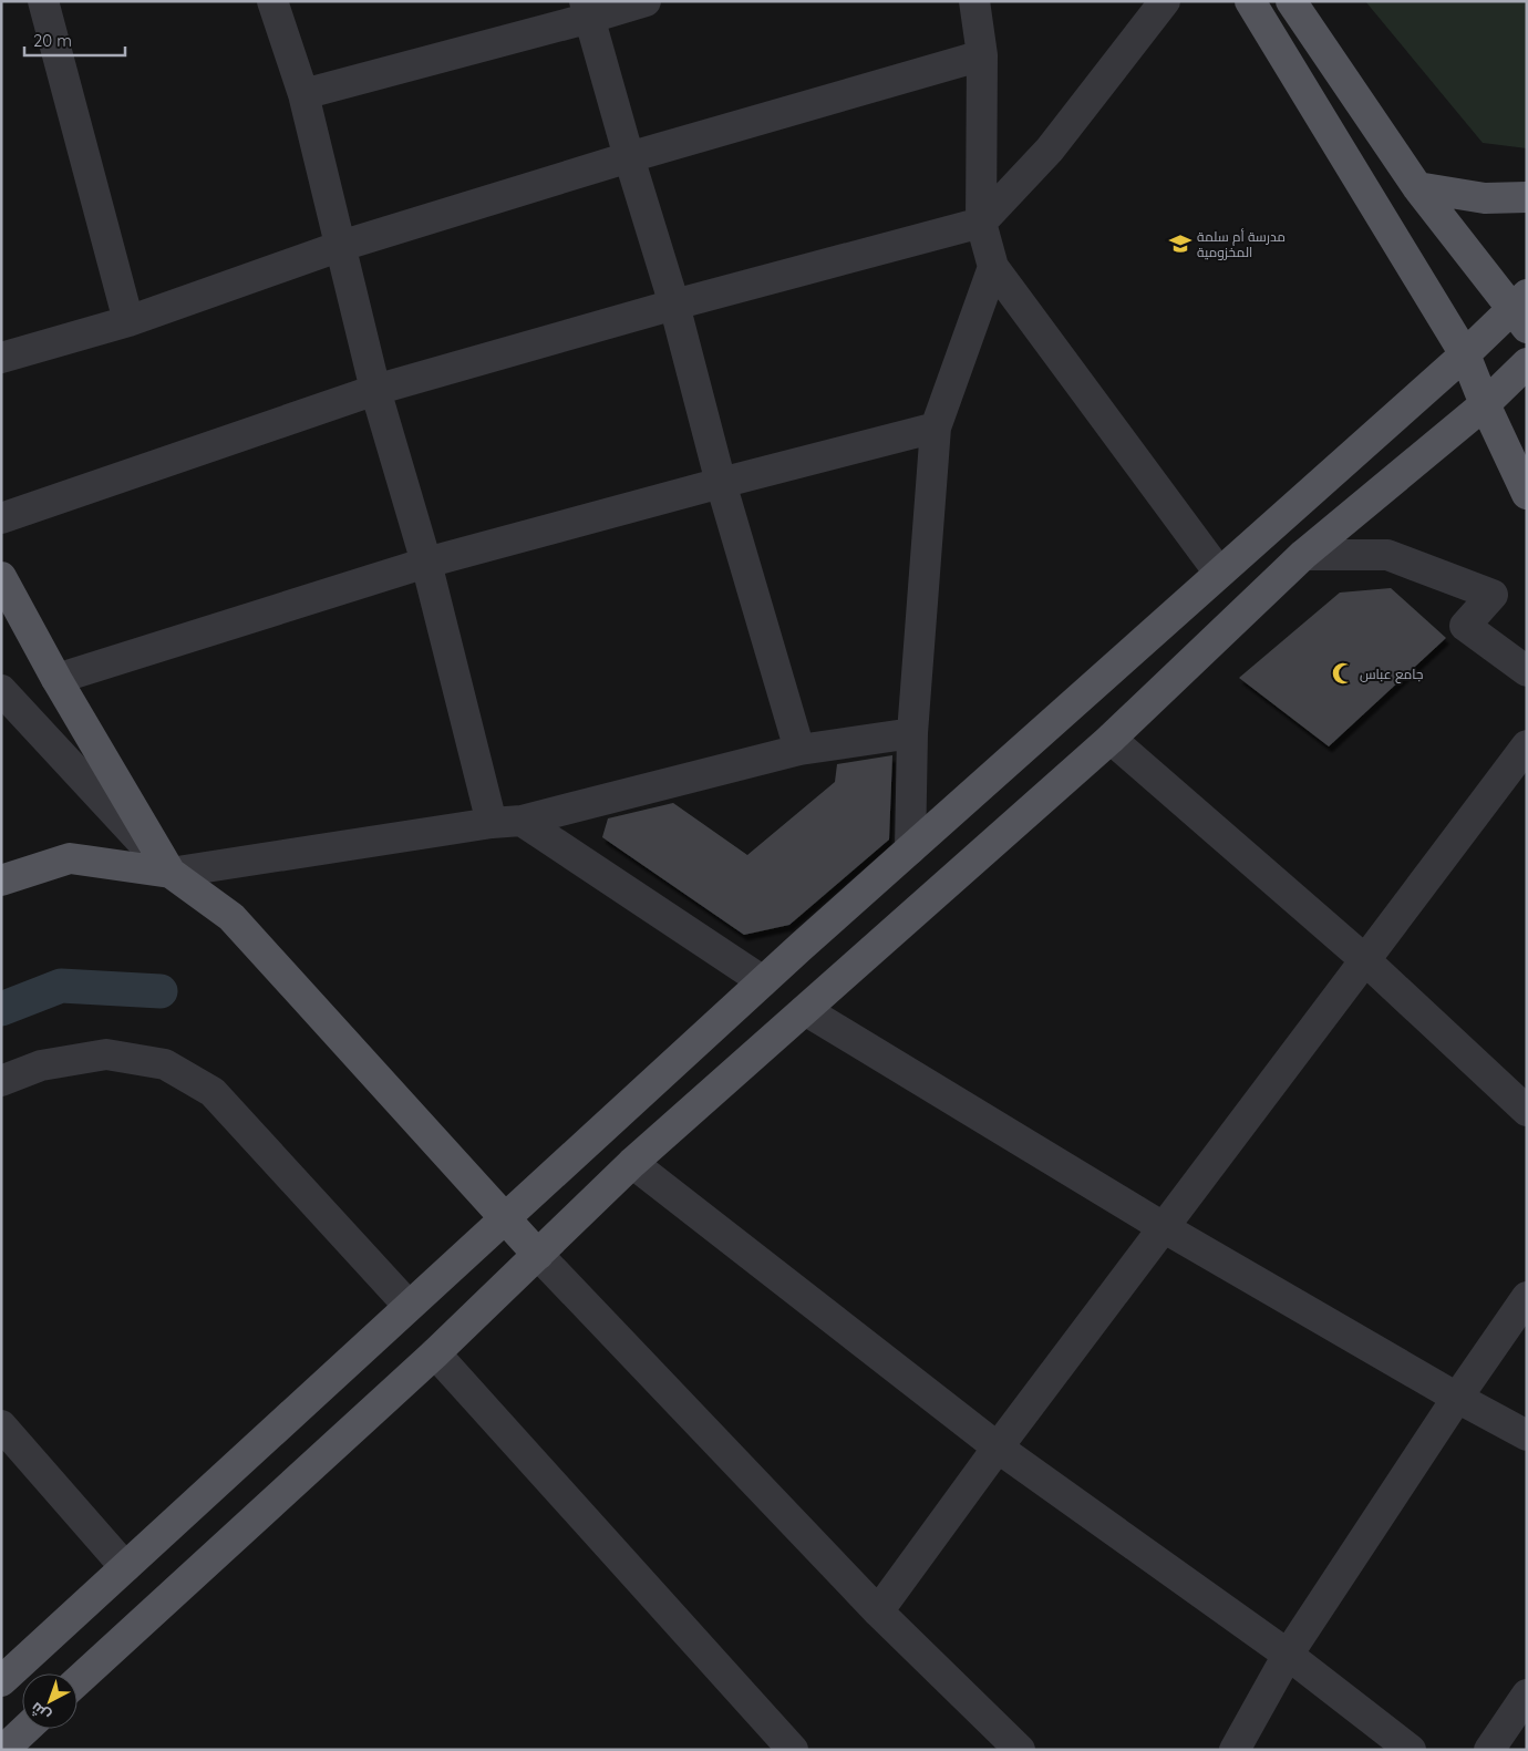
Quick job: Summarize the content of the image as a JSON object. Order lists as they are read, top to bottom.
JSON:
{
  "places": {
    "school or university": ["مدرسة أم سلمة المخزومية"],
    "mosque": ["جامع عباس"]
  },
  "scale_bar": "20 m",
  "north": "bottom left"
}
